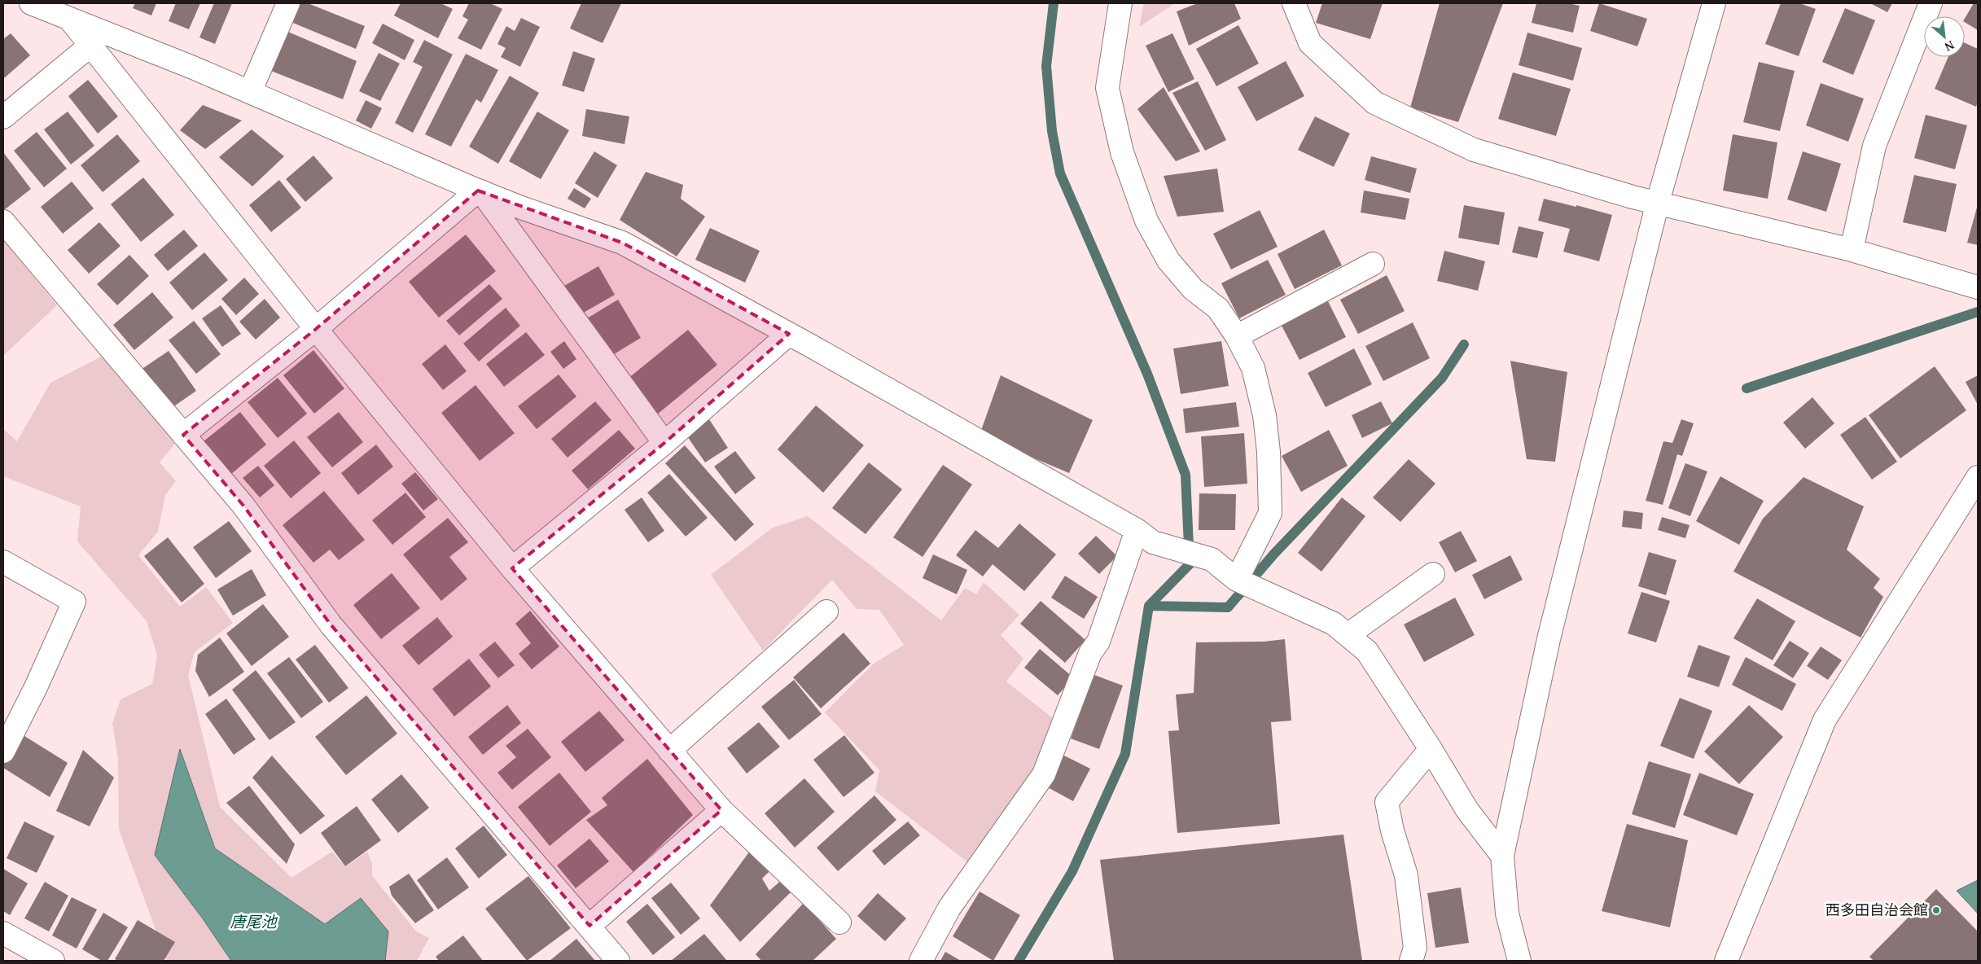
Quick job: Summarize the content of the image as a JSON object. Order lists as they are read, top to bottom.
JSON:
{
  "water": ["唐尾池"],
  "places": ["西多田自治会館"],
  "north": "bottom right"
}
